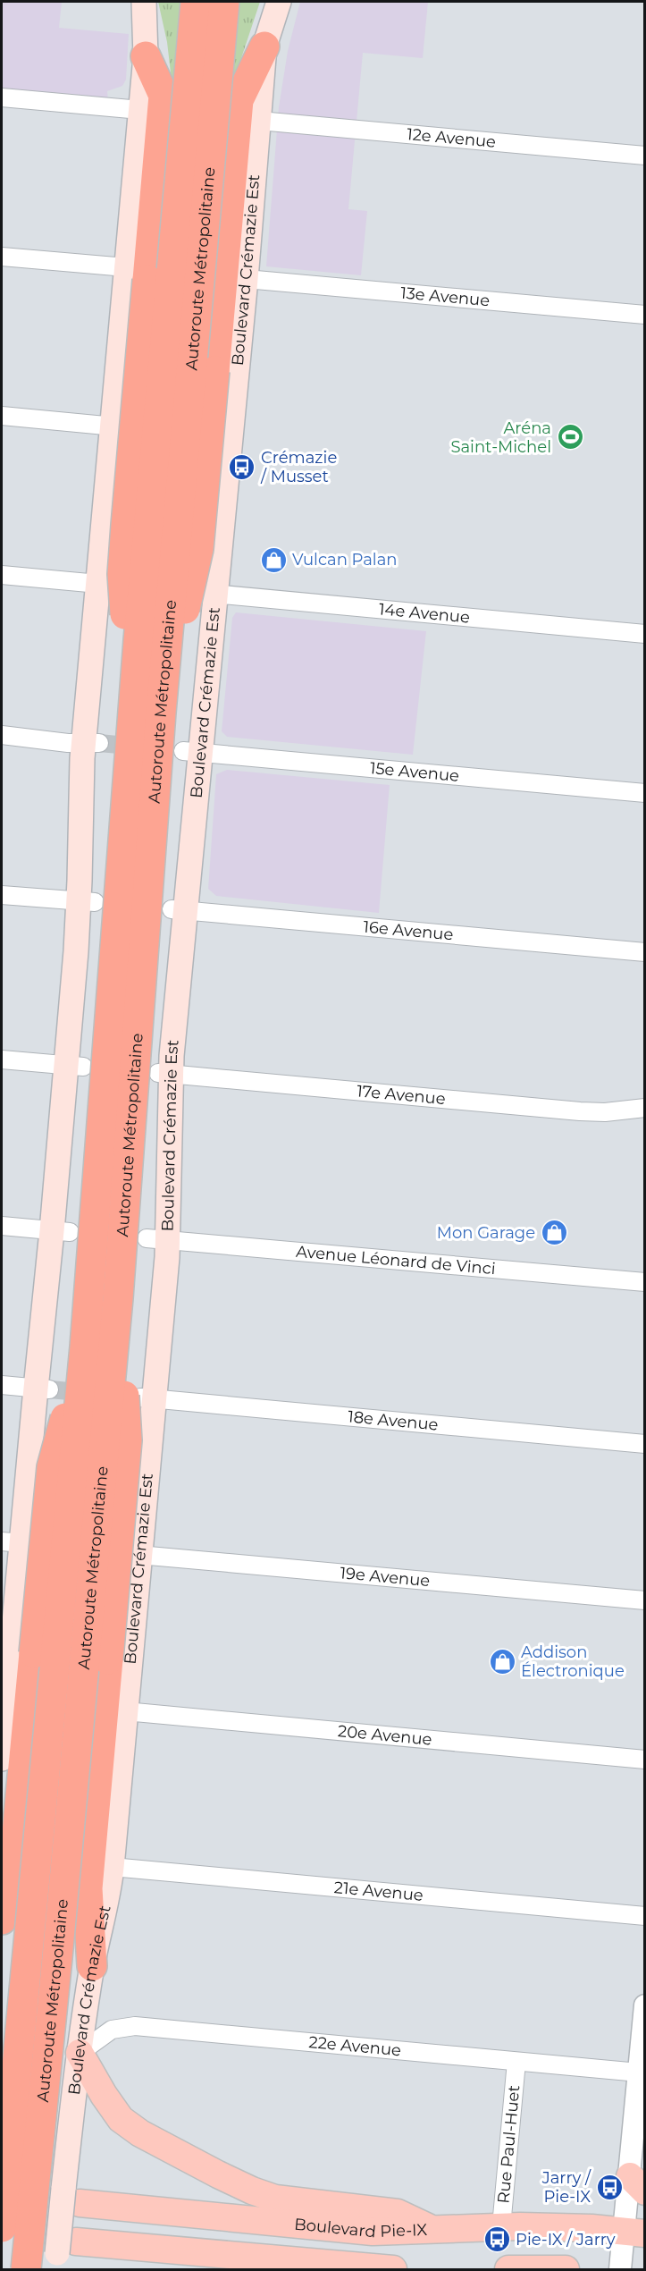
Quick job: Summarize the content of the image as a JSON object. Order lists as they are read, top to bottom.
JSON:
{
  "streets": {
    "highway": ["Autoroute Métropolitaine"],
    "main road": ["Boulevard Crémazie Est", "Boulevard Pie-IX"],
    "street": [
      "12e Avenue",
      "13e Avenue",
      "14e Avenue",
      "15e Avenue",
      "16e Avenue",
      "17e Avenue",
      "Avenue Léonard de Vinci",
      "18e Avenue",
      "19e Avenue",
      "20e Avenue",
      "21e Avenue",
      "22e Avenue",
      "Rue Paul-Huet"
    ]
  },
  "crossings": [
    ["12e Avenue", "Boulevard Crémazie Est"],
    ["Boulevard Crémazie Est", "13e Avenue"],
    ["Boulevard Crémazie Est", "14e Avenue"],
    ["Boulevard Crémazie Est", "15e Avenue"],
    ["Boulevard Crémazie Est", "16e Avenue"],
    ["Boulevard Crémazie Est", "17e Avenue"],
    ["Boulevard Crémazie Est", "Avenue Léonard de Vinci"],
    ["Boulevard Crémazie Est", "18e Avenue"],
    ["Boulevard Crémazie Est", "19e Avenue"],
    ["Boulevard Crémazie Est", "20e Avenue"],
    ["Boulevard Crémazie Est", "21e Avenue"],
    ["Boulevard Crémazie Est", "22e Avenue"],
    ["Boulevard Crémazie Est", "Boulevard Pie-IX"],
    ["22e Avenue", "Rue Paul-Huet"],
    ["Rue Paul-Huet", "Boulevard Pie-IX"]
  ],
  "places": {
    "sports": ["Aréna Saint-Michel"],
    "bus stop": ["Crémazie / Musset", "Jarry / Pie-IX", "Pie-IX / Jarry"],
    "shop": ["Vulcan Palan", "Mon Garage", "Addison Électronique"]
  }
}
